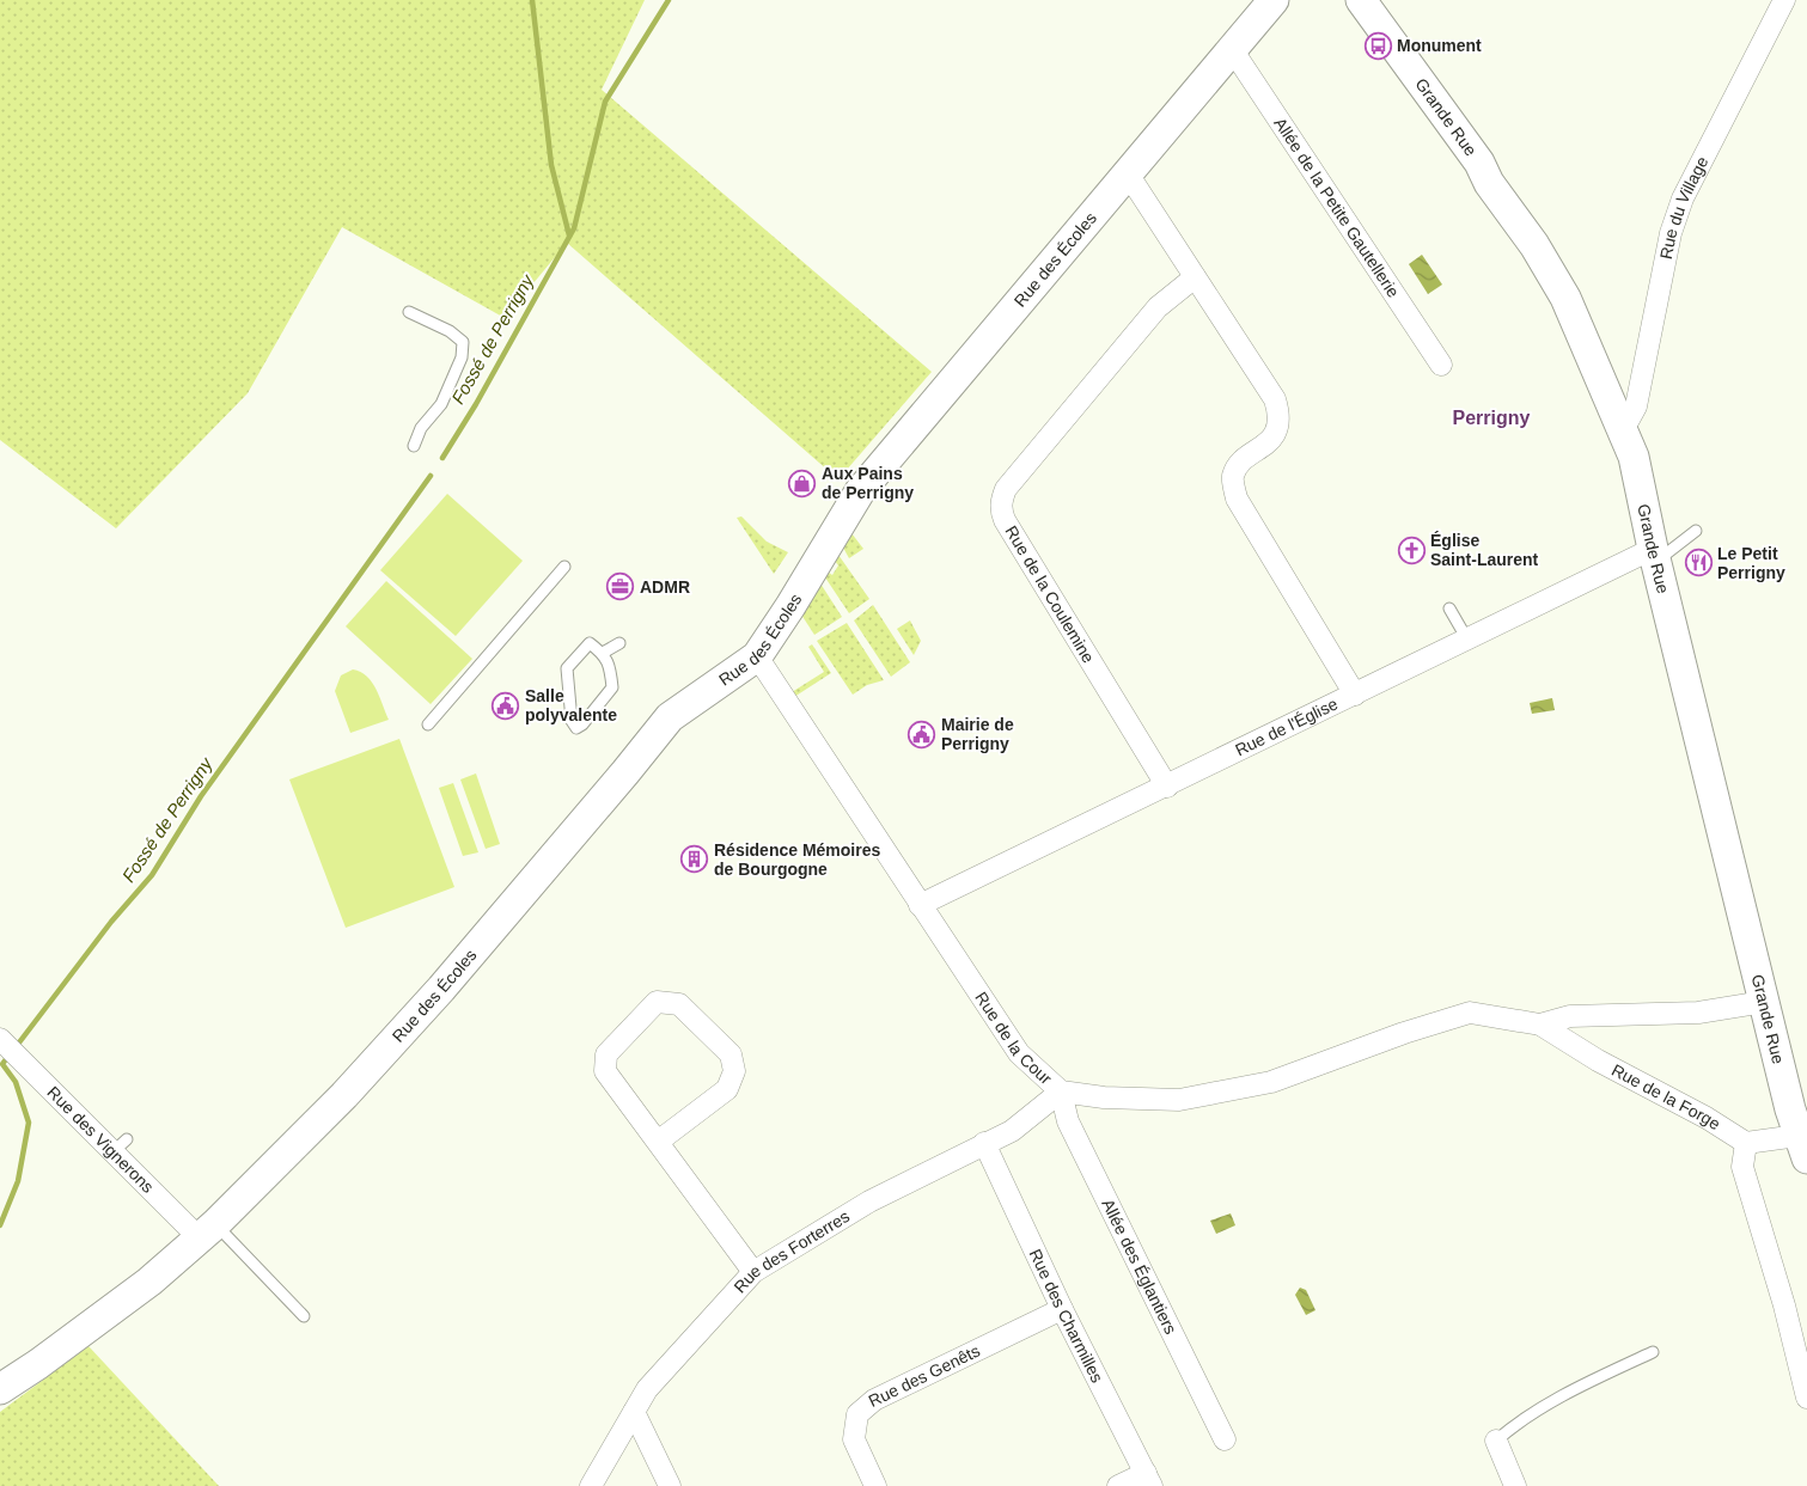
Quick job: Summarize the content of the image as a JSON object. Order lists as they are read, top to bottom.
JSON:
{
  "streets": {
    "main road": ["Grande Rue", "Rue des Écoles"],
    "street": [
      "Allée de la Petite Gautellerie",
      "Rue du Village",
      "Rue de la Coulemine",
      "Rue de l'Église",
      "Rue de la Cour",
      "Rue de la Forge",
      "Rue des Vignerons",
      "Rue des Forterres",
      "Allée des Églantiers",
      "Rue des Charmilles",
      "Rue des Genêts"
    ]
  },
  "crossings": [
    ["Grande Rue", "Rue du Village"],
    ["Grande Rue", "Rue de l'Église"],
    ["Allée de la Petite Gautellerie", "Rue des Écoles"],
    ["Rue des Écoles", "Rue de la Cour"],
    ["Rue des Écoles", "Rue des Vignerons"],
    ["Rue de la Coulemine", "Rue de l'Église"],
    ["Rue de l'Église", "Rue de la Cour"],
    ["Rue de la Cour", "Rue de la Forge"],
    ["Rue de la Cour", "Rue des Forterres"],
    ["Rue de la Cour", "Allée des Églantiers"],
    ["Rue des Forterres", "Allée des Églantiers"],
    ["Rue des Forterres", "Rue des Charmilles"],
    ["Rue des Charmilles", "Rue des Genêts"]
  ],
  "districts": ["Perrigny"],
  "water": ["Fossé de Perrigny"],
  "places": {
    "bus stop": ["Monument"],
    "shop": ["Aux Pains de Perrigny"],
    "church": ["Église Saint-Laurent"],
    "restaurant": ["Le Petit Perrigny"],
    "office": ["ADMR"],
    "public building": ["Salle polyvalente", "Mairie de Perrigny"],
    "building": ["Résidence Mémoires de Bourgogne"]
  }
}
